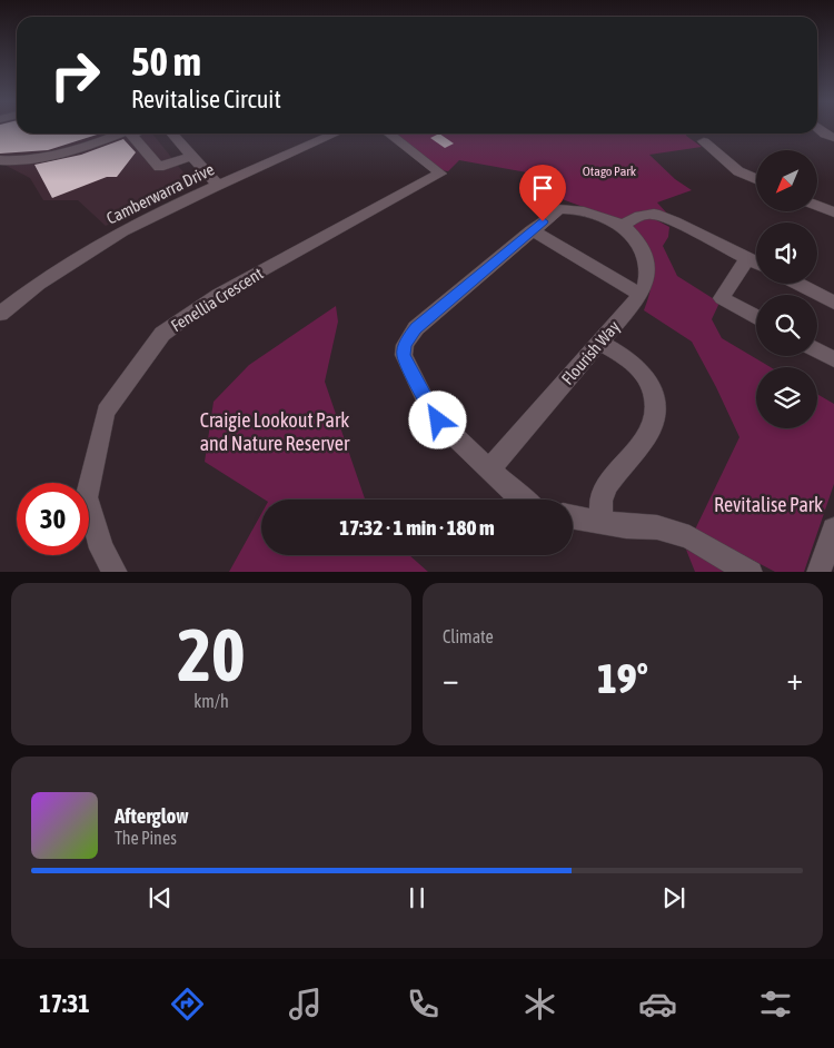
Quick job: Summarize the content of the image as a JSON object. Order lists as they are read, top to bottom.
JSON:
{
  "streets": {
    "street": ["Camberwarra Drive", "Fenellia Crescent", "Flourish Way"]
  },
  "parks": ["Otago Park", "Craigie Lookout Park and Nature Reserver", "Revitalise Park"],
  "north": "bottom left",
  "page": {
    "turn": ["50 m", "Revitalise Circuit"],
    "limit": "30",
    "trip": "17:32 · 1 min · 180 m",
    "tile": [
      ["20", "km/h"],
      "Climate"
    ],
    "heat": ["−", "19°", "+"],
    "song": ["Afterglow", "The Pines"],
    "tabs": "17:31"
  }
}
